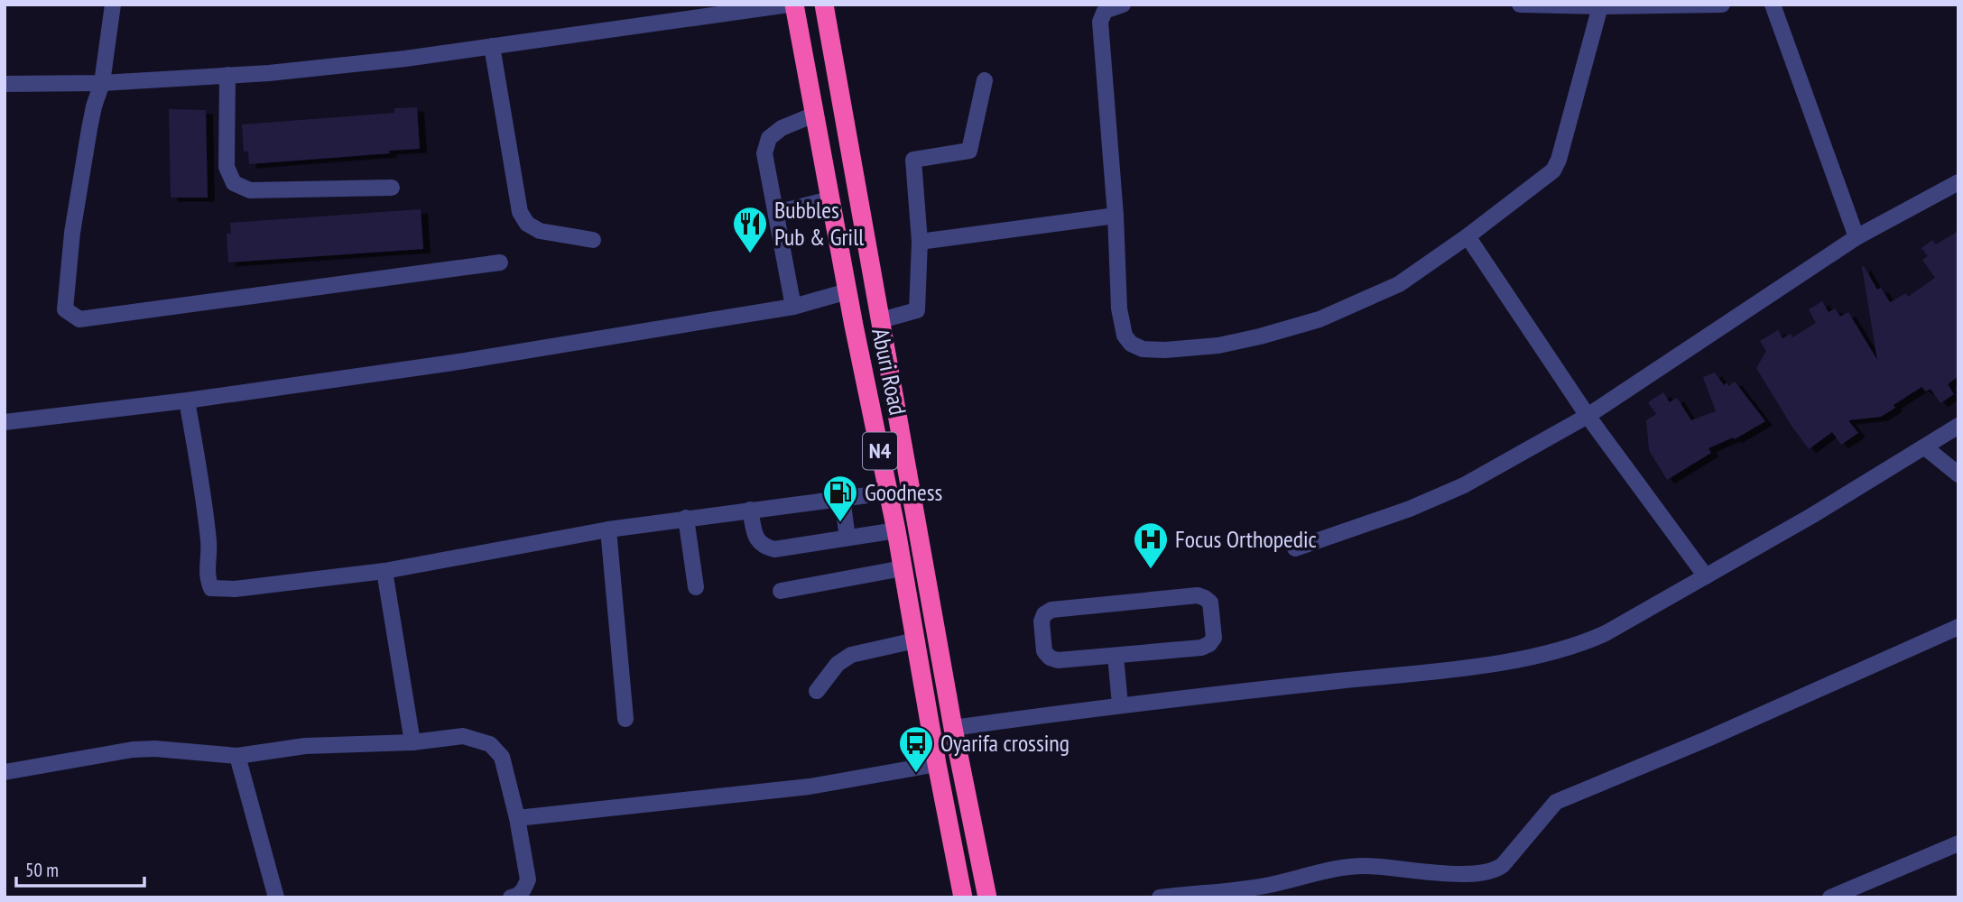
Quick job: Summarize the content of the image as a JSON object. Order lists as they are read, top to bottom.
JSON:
{
  "streets": {
    "highway": ["Aburi Road", "N4"]
  },
  "places": {
    "restaurant": ["Bubbles Pub & Grill"],
    "fuel station": ["Goodness"],
    "hospital": ["Focus Orthopedic"],
    "bus stop": ["Oyarifa crossing"]
  },
  "scale_bar": "50 m"
}
